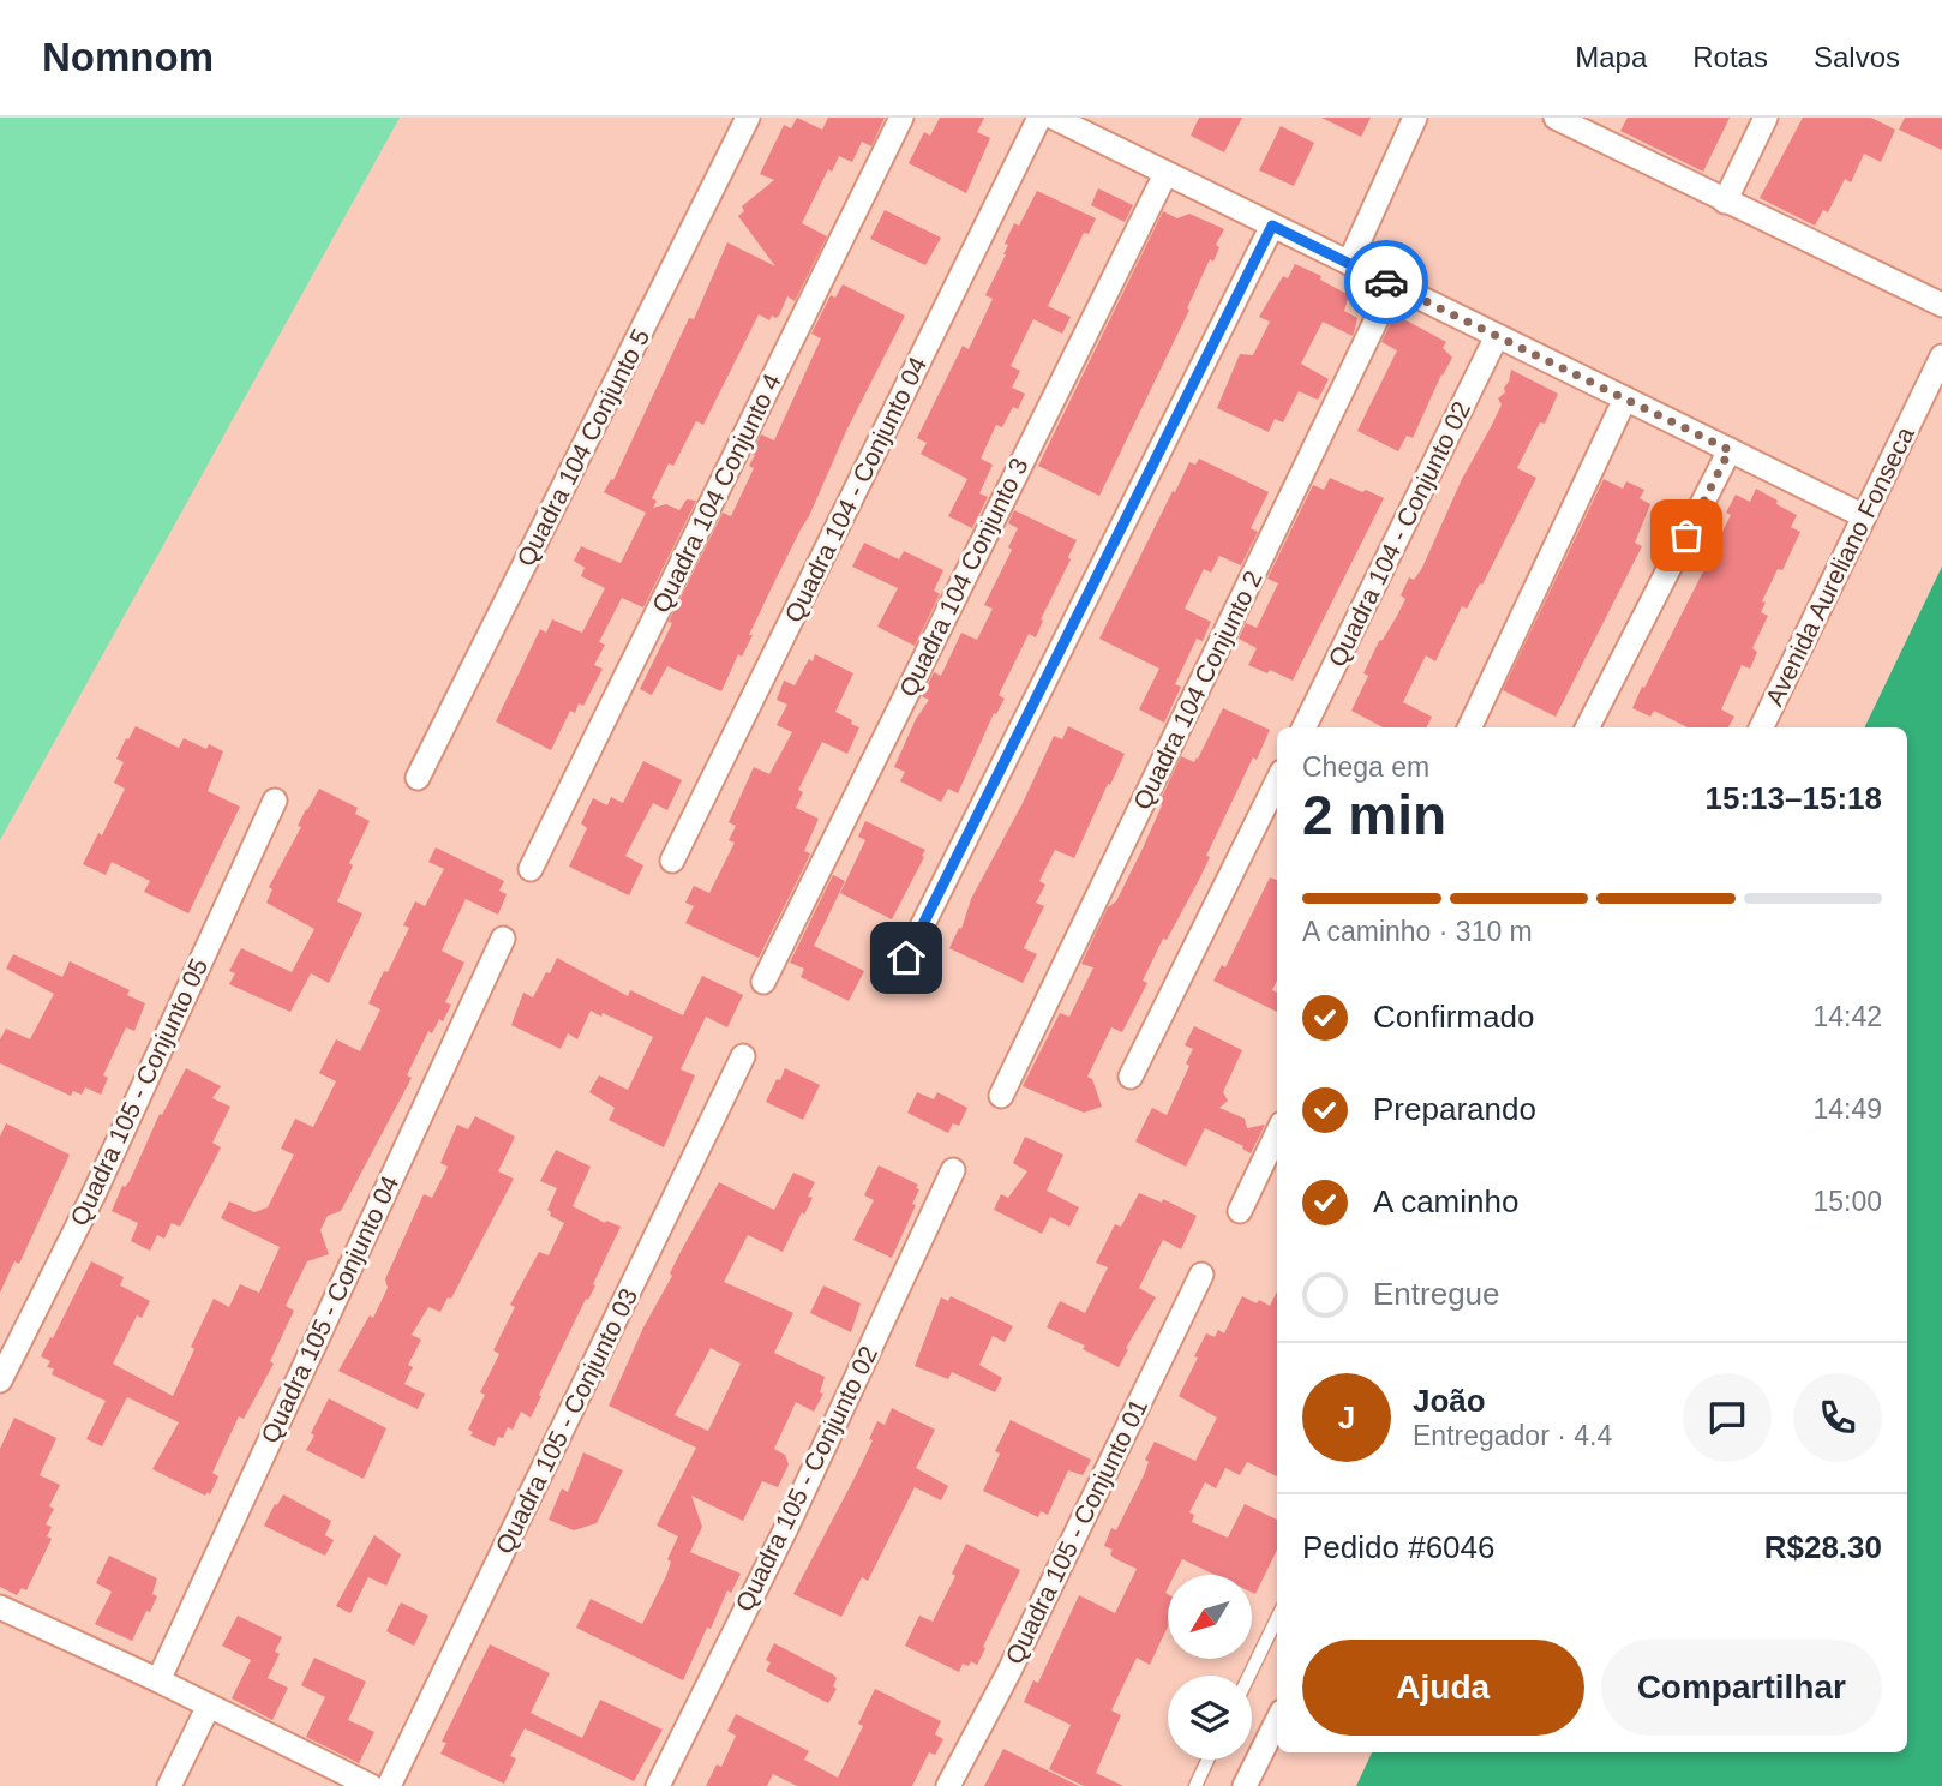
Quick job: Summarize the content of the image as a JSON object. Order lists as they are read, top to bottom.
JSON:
{
  "streets": {
    "street": [
      "Quadra 104 Conjunto 5",
      "Quadra 104 - Conjunto 04",
      "Quadra 104 Conjunto 4",
      "Quadra 104 - Conjunto 02",
      "Avenida Aureliano Fonseca",
      "Quadra 104 Conjunto 3",
      "Quadra 104 Conjunto 2",
      "Quadra 105 - Conjunto 05",
      "Quadra 105 - Conjunto 04",
      "Quadra 105 - Conjunto 03",
      "Quadra 105 - Conjunto 02",
      "Quadra 105 - Conjunto 01"
    ]
  },
  "north": "bottom left",
  "page": {
    "header": "Nomnom",
    "nav": ["Mapa", "Rotas", "Salvos"],
    "heading": ["2 min", "Chega em", "15:13–15:18"],
    "panel": [
      "João",
      "Entregador · 4.4",
      "Pedido #6046",
      "R$28.30"
    ],
    "bar": "A caminho · 310 m",
    "list": [
      ["Confirmado", "14:42"],
      ["Preparando", "14:49"],
      ["A caminho", "15:00"],
      "Entregue"
    ],
    "round": "J",
    "buttons": ["Ajuda", "Compartilhar"]
  }
}
